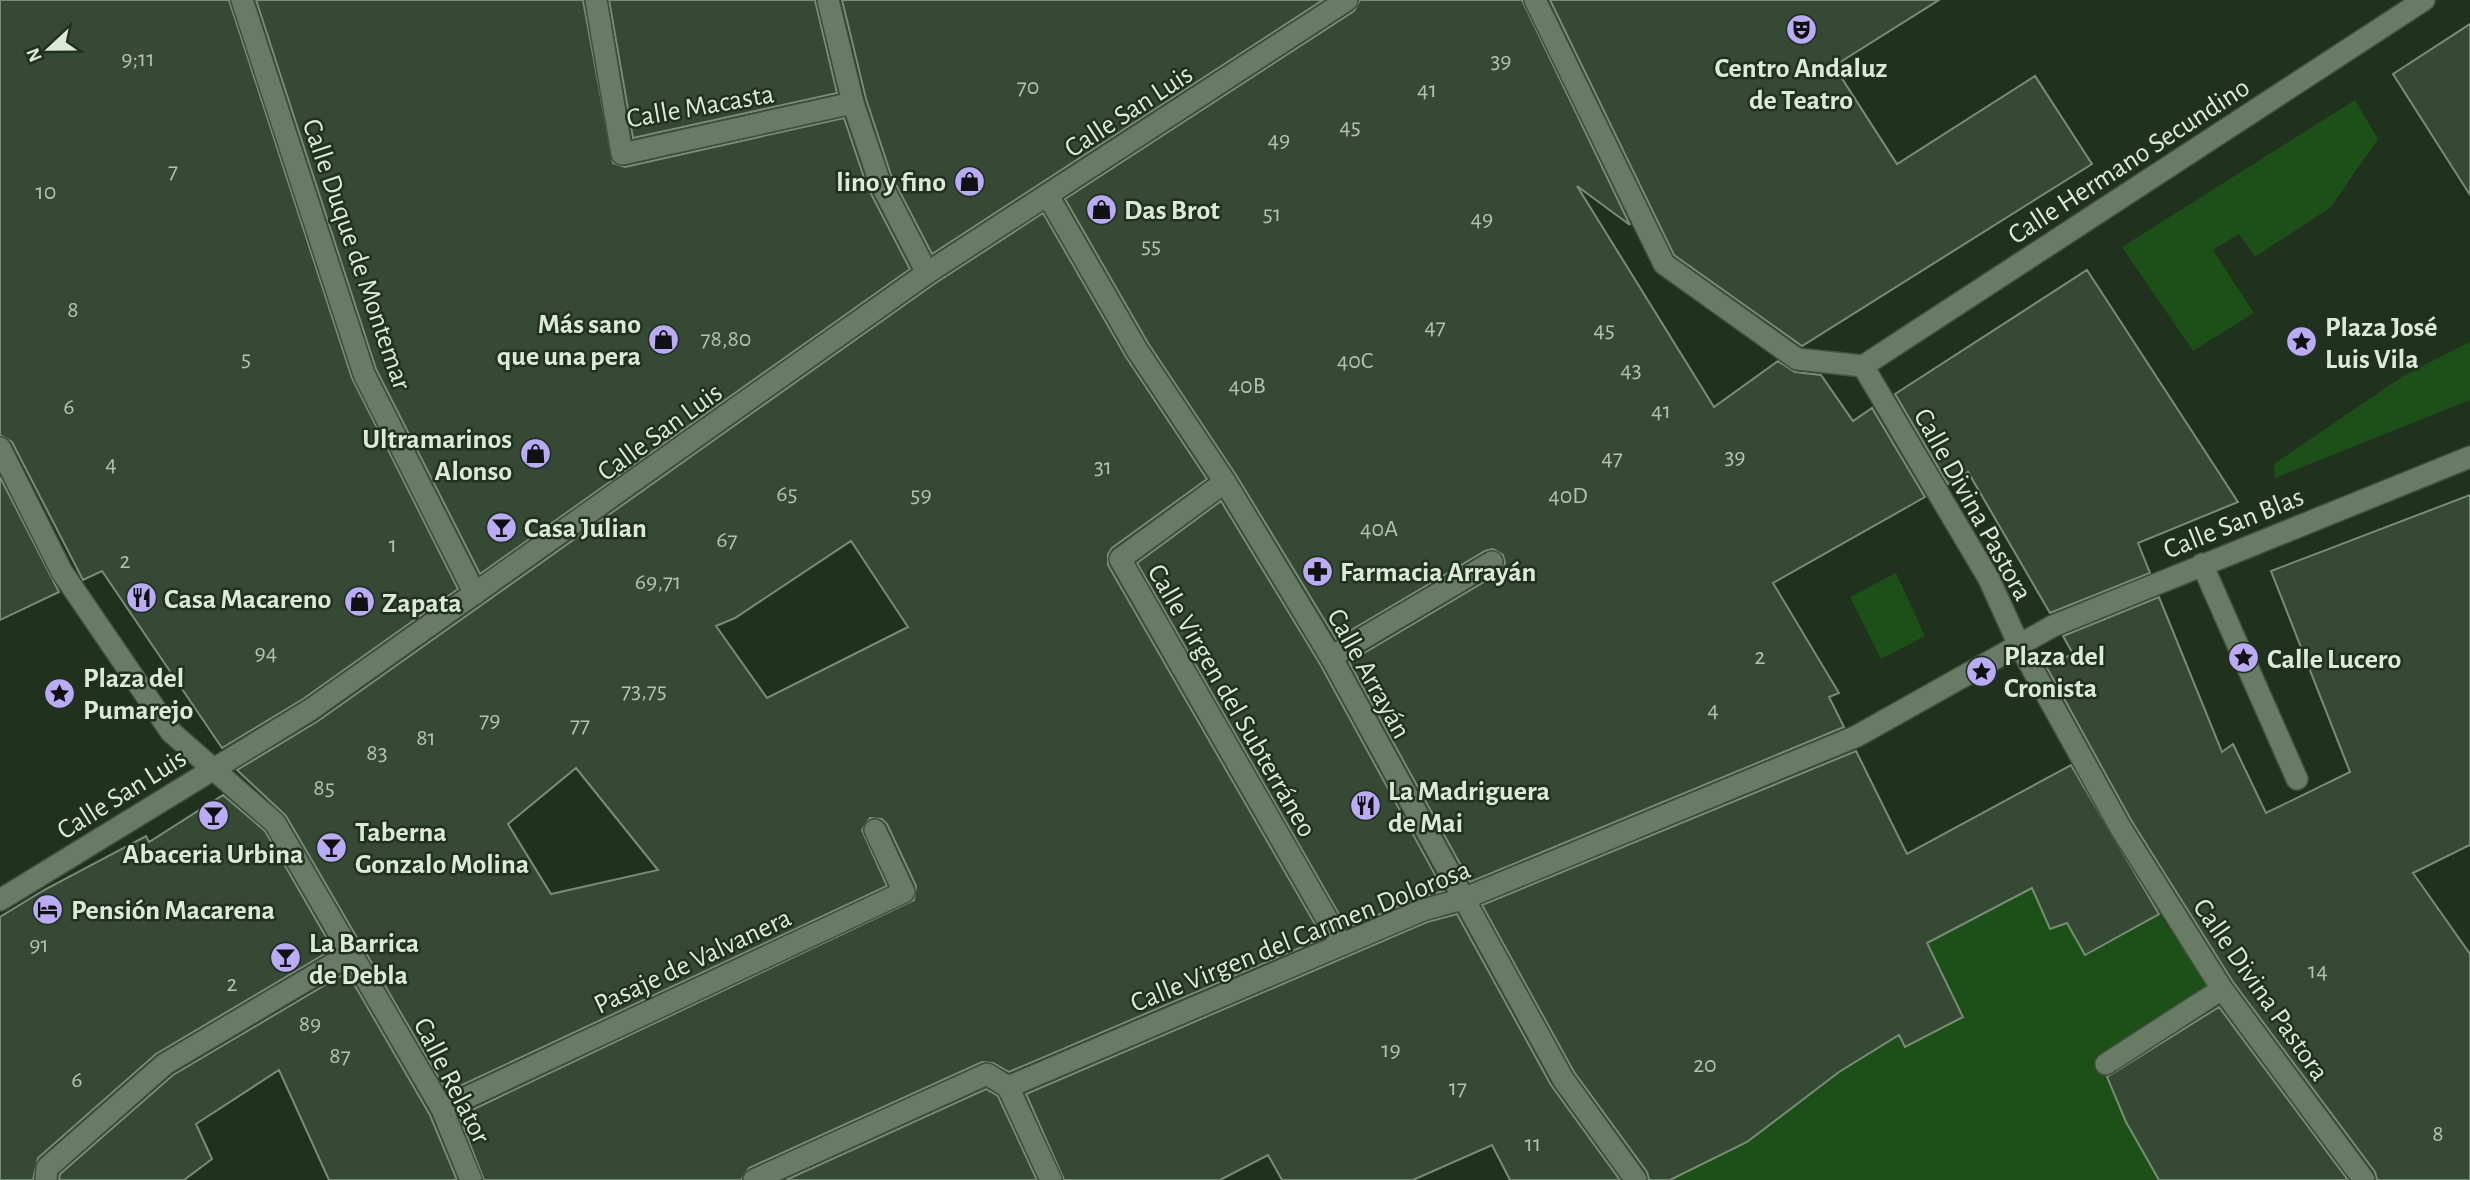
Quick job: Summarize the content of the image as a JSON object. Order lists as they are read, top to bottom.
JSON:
{
  "streets": {
    "street": [
      "Calle Macasta",
      "Calle San Luis",
      "Calle Hermano Secundino",
      "Calle Duque de Montemar",
      "Calle Divina Pastora",
      "Calle San Blas",
      "Calle Arrayán",
      "Calle Virgen del Subterráneo",
      "Calle Virgen del Carmen Dolorosa",
      "Pasaje de Valvanera",
      "Calle Relator"
    ]
  },
  "crossings": [
    ["Calle San Luis", "Calle Duque de Montemar"],
    ["Calle San Luis", "Calle Arrayán"],
    ["Calle San Luis", "Calle Relator"],
    ["Calle Hermano Secundino", "Calle Divina Pastora"],
    ["Calle Divina Pastora", "Calle San Blas"],
    ["Calle Divina Pastora", "Calle Virgen del Carmen Dolorosa"],
    ["Calle San Blas", "Calle Virgen del Carmen Dolorosa"],
    ["Calle Arrayán", "Calle Virgen del Subterráneo"],
    ["Calle Arrayán", "Calle Virgen del Carmen Dolorosa"],
    ["Calle Virgen del Subterráneo", "Calle Virgen del Carmen Dolorosa"],
    ["Pasaje de Valvanera", "Calle Relator"]
  ],
  "places": {
    "theatre": ["Centro Andaluz de Teatro"],
    "shop": [
      "lino y fino",
      "Das Brot",
      "Más sano que una pera",
      "Ultramarinos Alonso",
      "Zapata"
    ],
    "place": [
      "Plaza José Luis Vila",
      "Calle Lucero",
      "Plaza del Cronista",
      "Plaza del Pumarejo"
    ],
    "bar": [
      "Casa Julian",
      "Abaceria Urbina",
      "Taberna Gonzalo Molina",
      "La Barrica de Debla"
    ],
    "pharmacy": ["Farmacia Arrayán"],
    "restaurant": ["Casa Macareno", "La Madriguera de Mai"],
    "hotel": ["Pensión Macarena"]
  },
  "house_numbers": [
    "9;11",
    "39",
    "70",
    "41",
    "45",
    "49",
    "7",
    "10",
    "51",
    "49",
    "55",
    "8",
    "47",
    "45",
    "78,80",
    "5",
    "40C",
    "43",
    "40B",
    "6",
    "41",
    "39",
    "47",
    "4",
    "31",
    "65",
    "59",
    "40D",
    "40A",
    "67",
    "1",
    "2",
    "69,71",
    "94",
    "2",
    "73,75",
    "4",
    "79",
    "77",
    "81",
    "83",
    "85",
    "91",
    "14",
    "2",
    "89",
    "19",
    "87",
    "20",
    "6",
    "17",
    "8",
    "11"
  ],
  "north": "left"
}
